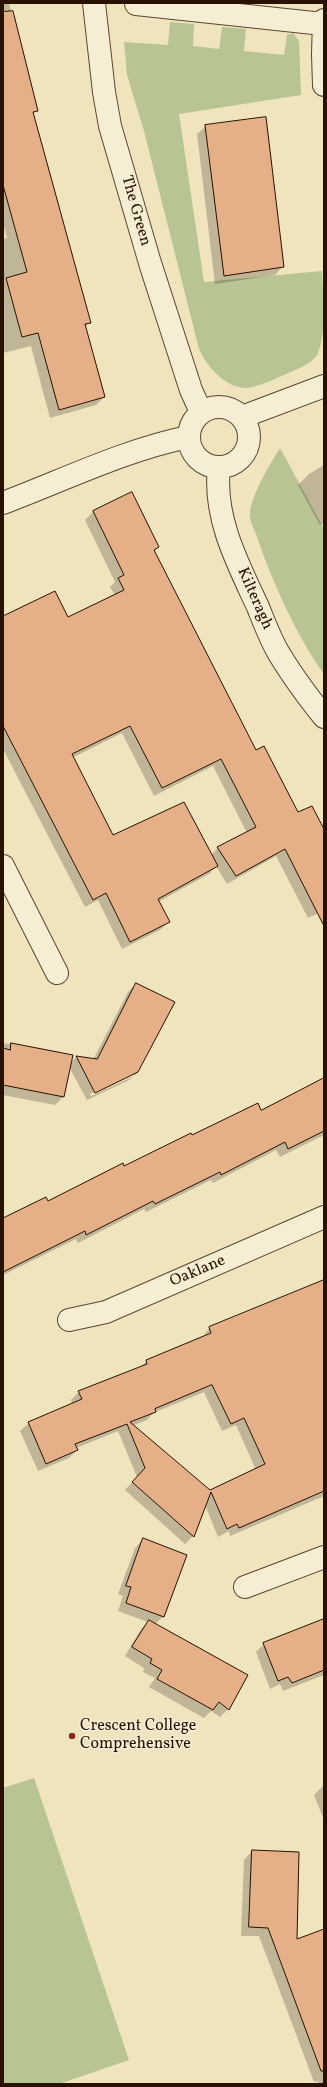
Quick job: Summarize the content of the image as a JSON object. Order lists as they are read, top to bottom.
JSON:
{
  "streets": {
    "street": ["The Green", "Kilteragh", "Oaklane"]
  },
  "crossings": [
    ["The Green", "Kilteragh"]
  ],
  "places": ["Crescent College Comprehensive"]
}
